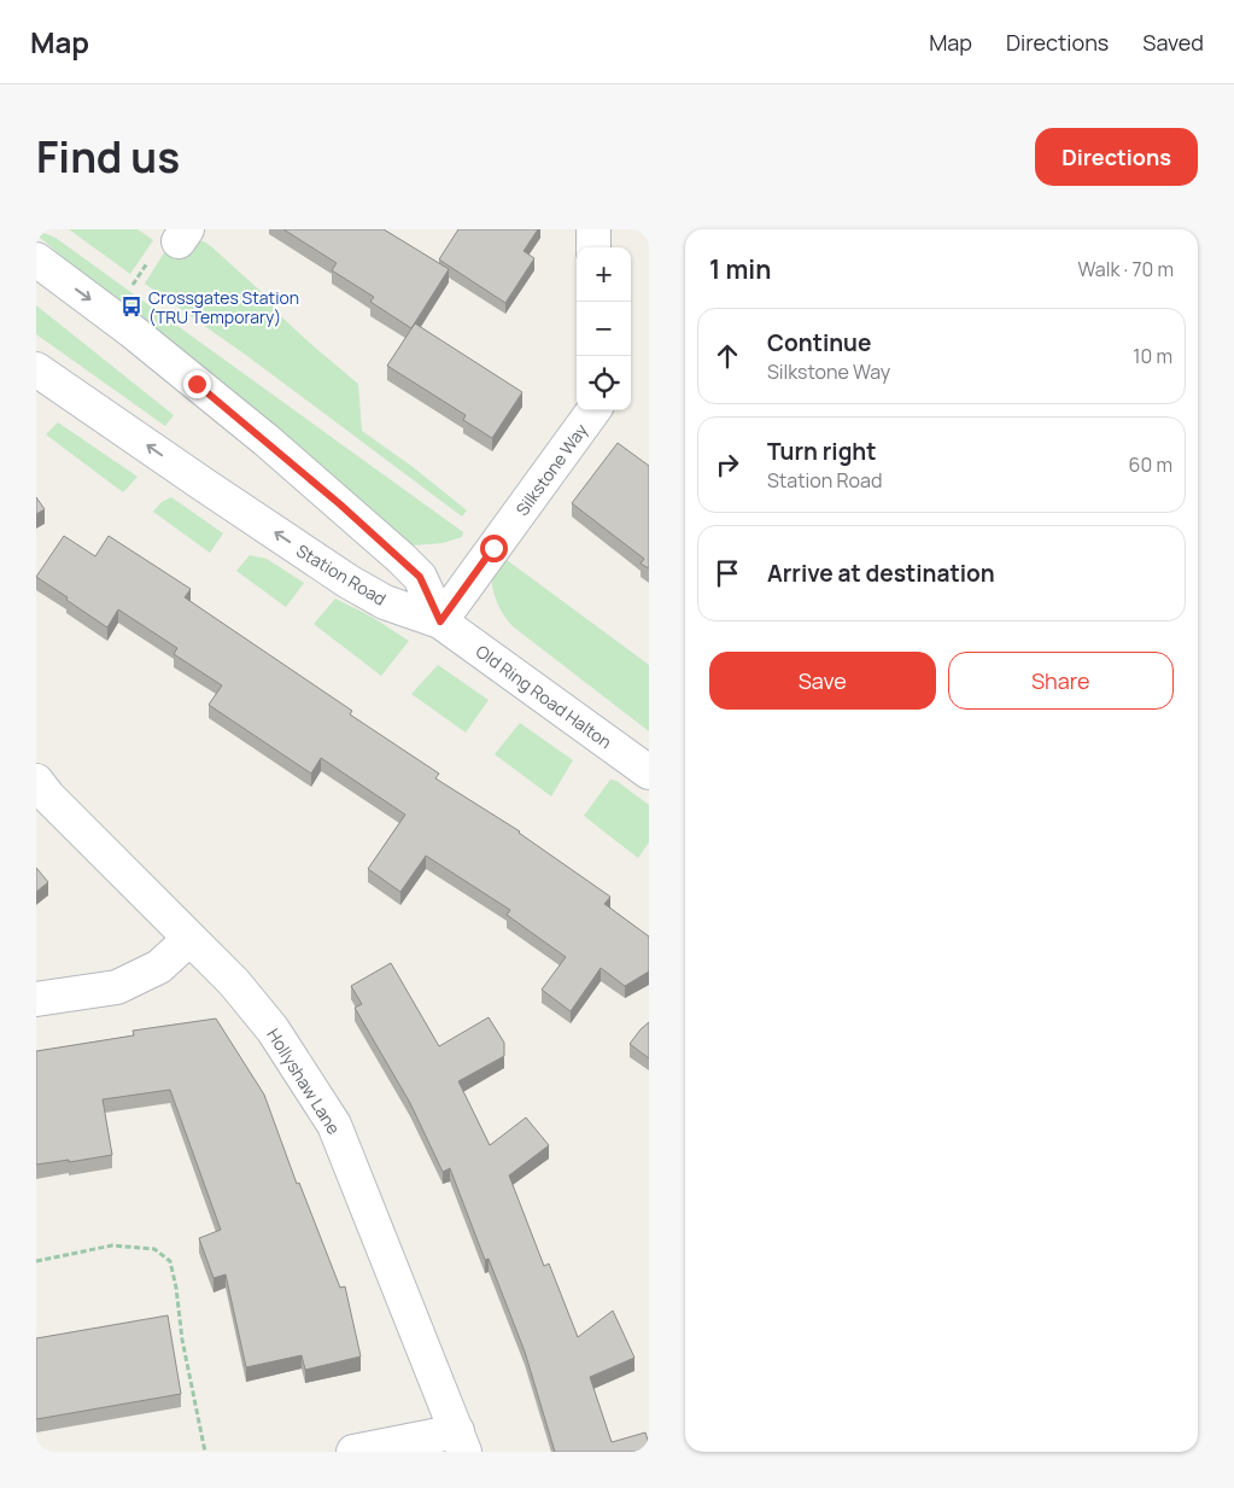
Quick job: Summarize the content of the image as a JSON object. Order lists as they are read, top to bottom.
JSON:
{
  "streets": {
    "street": [
      "Silkstone Way",
      "Station Road",
      "Old Ring Road Halton",
      "Hollyshaw Lane"
    ]
  },
  "crossings": [
    ["Silkstone Way", "Station Road"],
    ["Silkstone Way", "Old Ring Road Halton"],
    ["Station Road", "Old Ring Road Halton"]
  ],
  "places": {
    "bus stop": ["Crossgates Station (TRU Temporary)"]
  },
  "page": {
    "header": "Map",
    "nav": ["Map", "Directions", "Saved"],
    "title": "Find us",
    "buttons": [
      "Directions",
      ["Save", "Share"]
    ],
    "heading": ["1 min", "Walk · 70 m"],
    "map_buttons": ["+", "−"],
    "list": [
      ["Continue", "Silkstone Way", "10 m"],
      ["Turn right", "Station Road", "60 m"],
      "Arrive at destination"
    ]
  }
}
